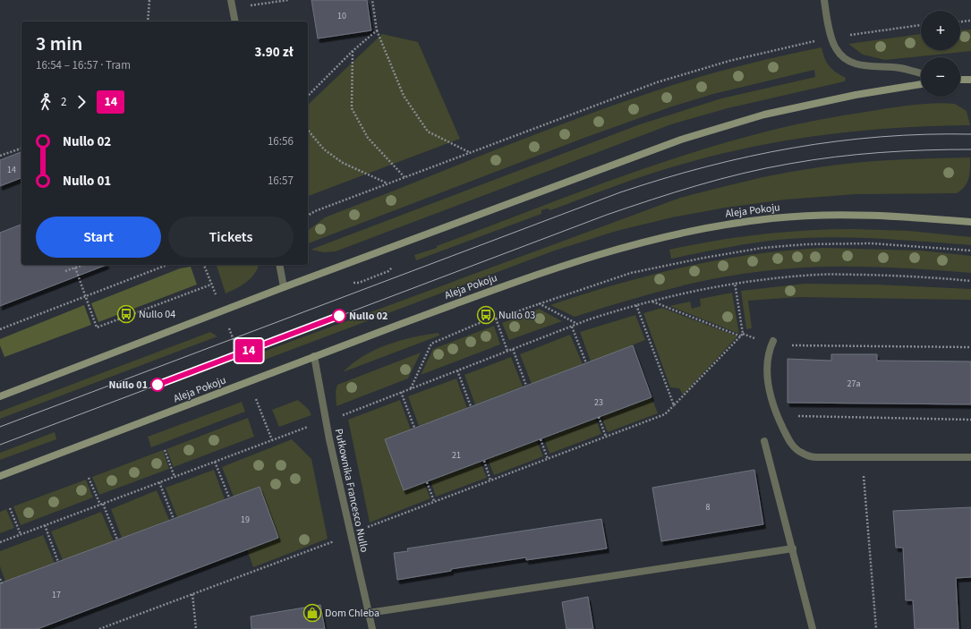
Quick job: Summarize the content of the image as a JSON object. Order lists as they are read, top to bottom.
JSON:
{
  "streets": {
    "main road": ["Aleja Pokoju"],
    "street": ["Pułkownika Francesco Nullo"]
  },
  "crossings": [
    ["Aleja Pokoju", "Pułkownika Francesco Nullo"]
  ],
  "places": {
    "bus stop": ["Nullo 04", "Nullo 03"],
    "other": ["Nullo 02", "Nullo 01"],
    "shop": ["Dom Chleba"]
  },
  "lines": ["tram line 14"],
  "house_numbers": [
    "10",
    "14",
    "27a",
    "23",
    "21",
    "8",
    "19",
    "17"
  ],
  "page": {
    "on_map": "14",
    "map_buttons": ["+", "−"],
    "heading": ["3 min", "16:54 – 16:57 · Tram", "3.90 zł"],
    "legs": ["2", "14"],
    "list": [
      {
        "name": "Nullo 02",
        "value": "16:56"
      },
      {
        "name": "Nullo 01",
        "value": "16:57"
      }
    ],
    "buttons": ["Start", "Tickets"]
  }
}
